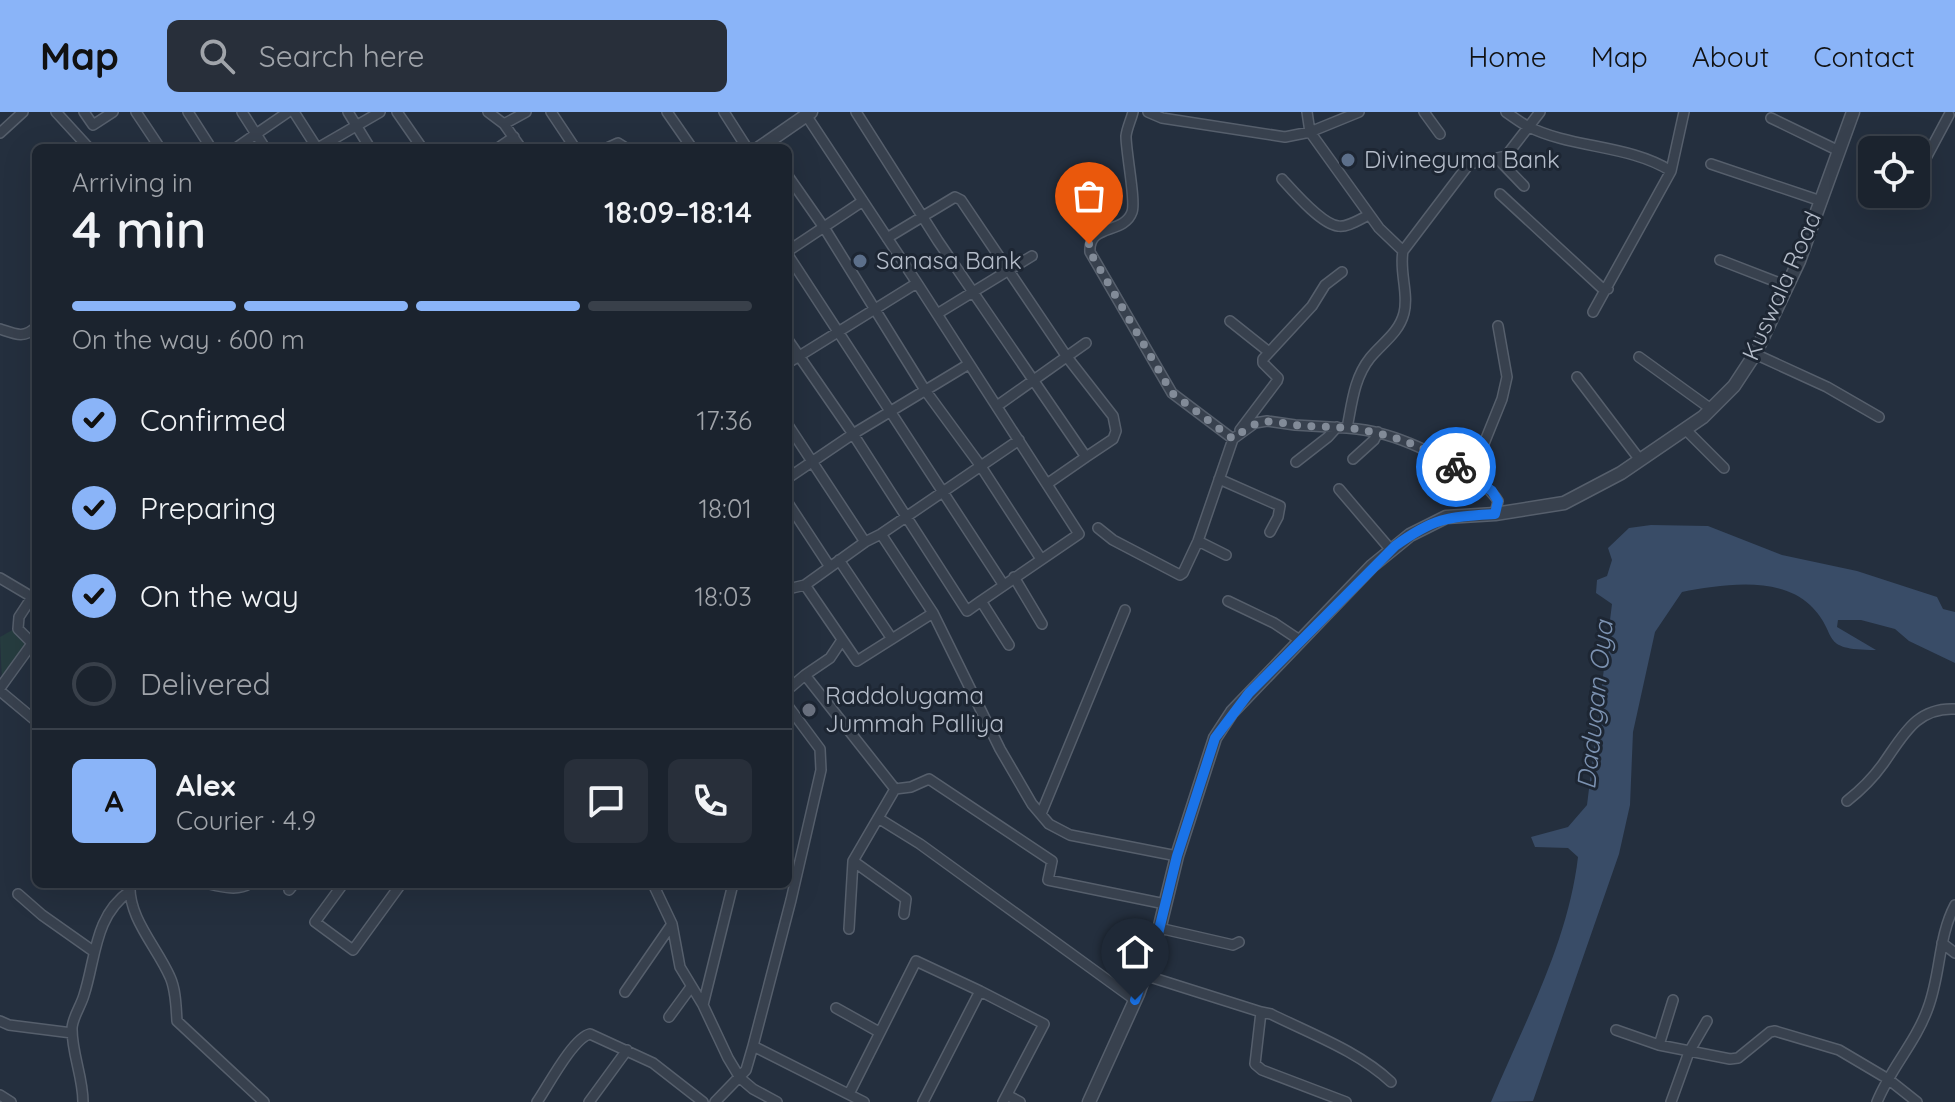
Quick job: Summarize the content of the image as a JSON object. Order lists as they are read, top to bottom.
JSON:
{
  "streets": {
    "street": ["Kuswala Road"]
  },
  "water": ["Dadugan Oya"],
  "places": ["Divineguma Bank", "Sanasa Bank", "Raddolugama Jummah Palliya"],
  "page": {
    "header": "Map",
    "search": "Search here",
    "nav": [
      "Home",
      "Map",
      "About",
      "Contact"
    ],
    "heading": ["4 min", "Arriving in", "18:09–18:14"],
    "panel": ["Alex", "Courier · 4.9"],
    "bar": "On the way · 600 m",
    "list": [
      ["Confirmed", "17:36"],
      ["Preparing", "18:01"],
      ["On the way", "18:03"],
      "Delivered"
    ],
    "round": "A"
  }
}
